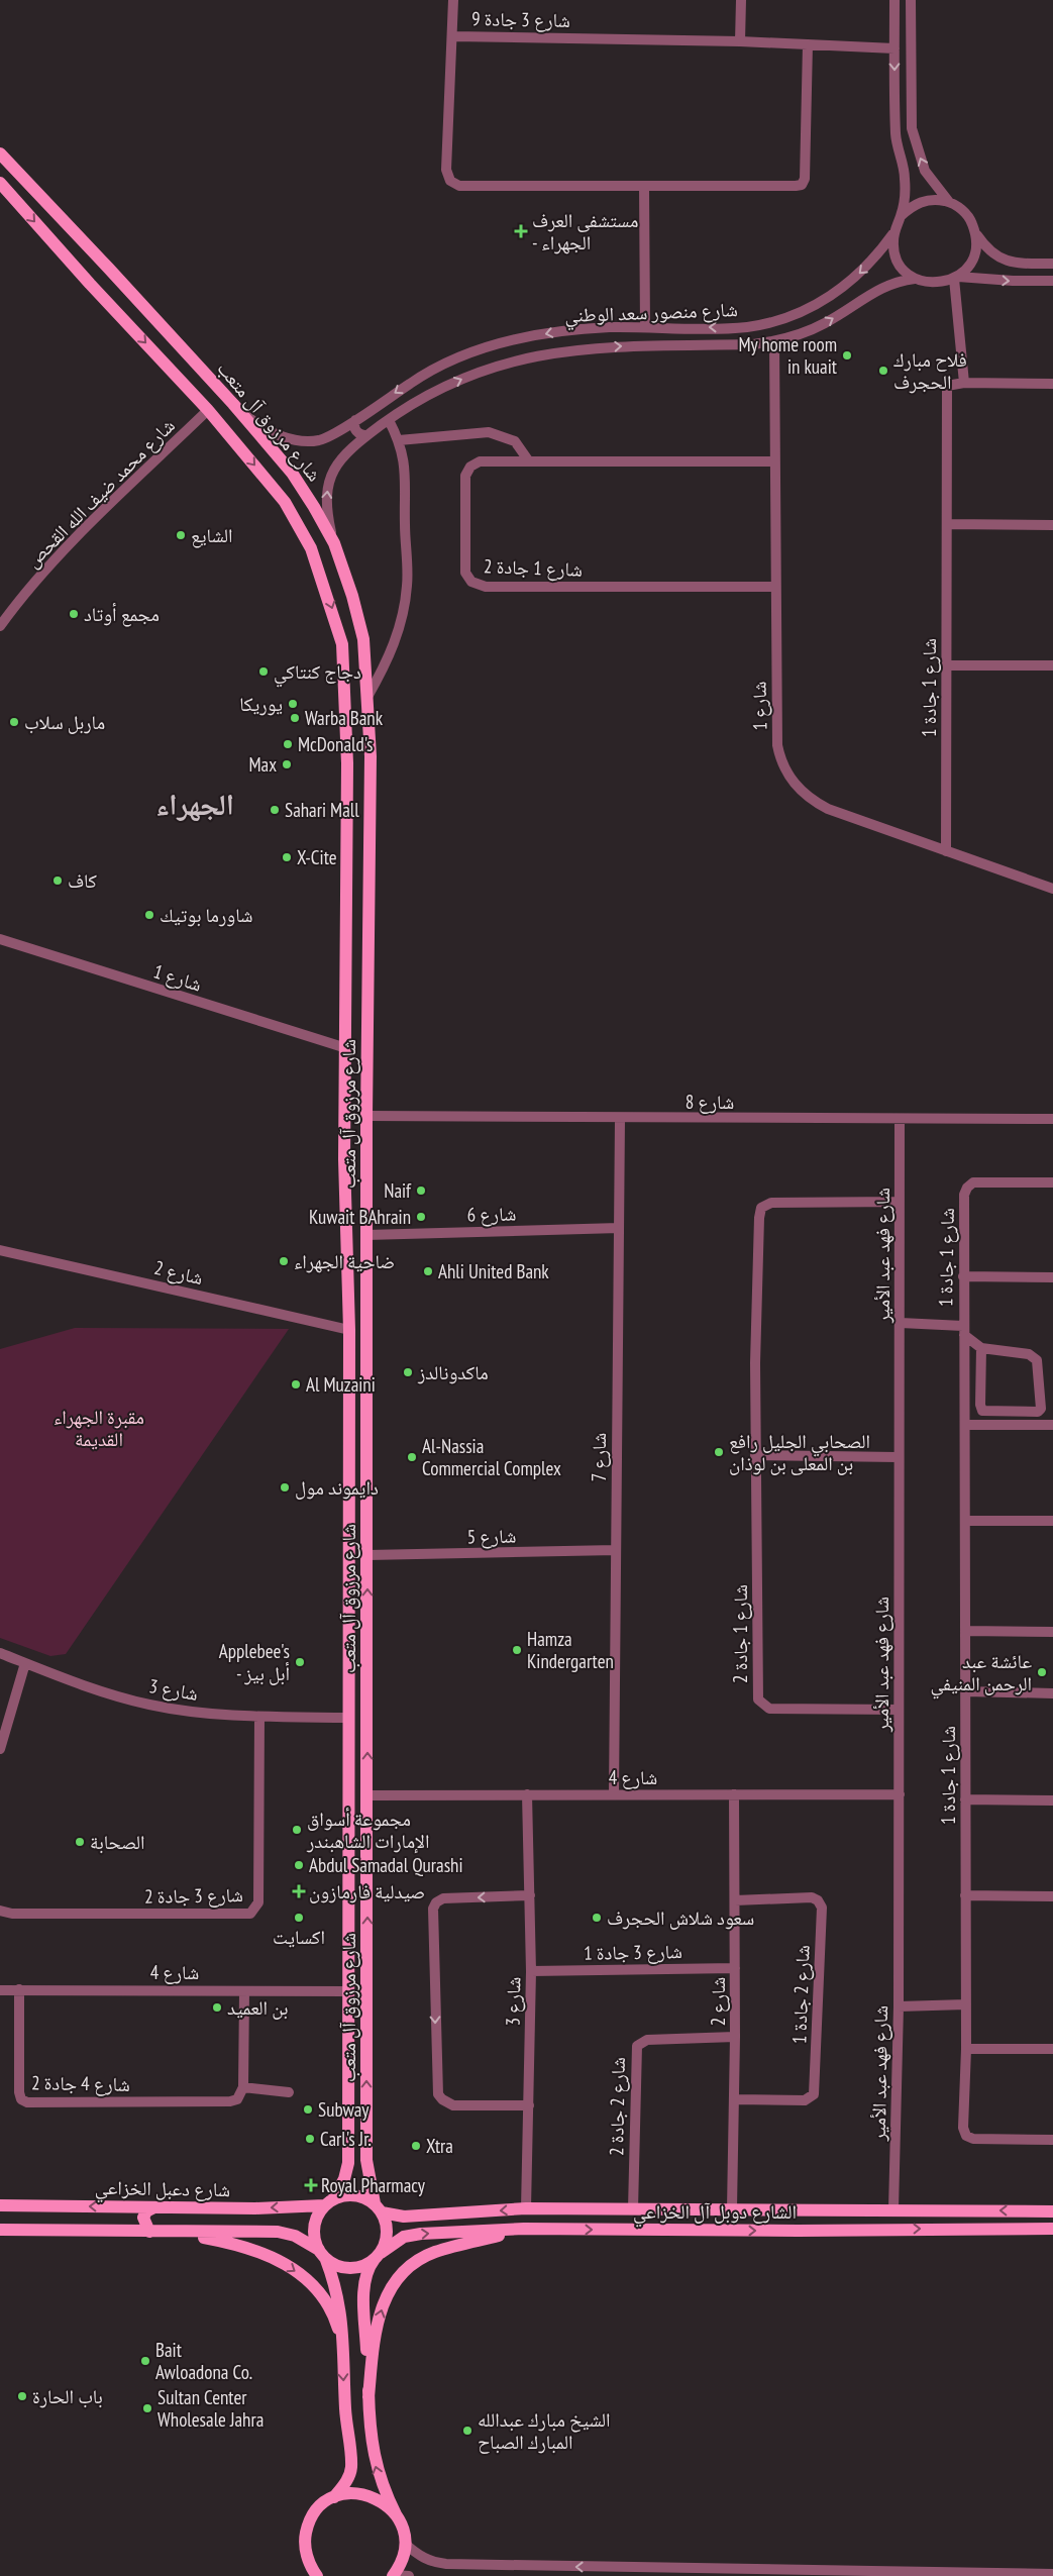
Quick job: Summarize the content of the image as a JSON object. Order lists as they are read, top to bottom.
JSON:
{
  "streets": {
    "main road": ["شارع مرزوق آل متعب", "شارع دعبل الخزاعي", "الشارع دوبل آل الخزاعي"],
    "street": [
      "شارع 3 جادة 9",
      "شارع منصور سعد الوطني",
      "شارع محمد ضيف الله القحص",
      "شارع 1 جادة 2",
      "شارع 1 جادة 1",
      "شارع 1",
      "شارع 8",
      "شارع 6",
      "شارع فهد عبد الأمير",
      "شارع 2",
      "شارع 7",
      "شارع 5",
      "شارع 3",
      "شارع 4",
      "شارع 3 جادة 2",
      "شارع 3 جادة 1",
      "شارع 2 جادة 1",
      "شارع 4 جادة 2",
      "شارع 2 جادة 2"
    ]
  },
  "crossings": [
    ["شارع منصور سعد الوطني", "شارع مرزوق آل متعب"],
    ["شارع منصور سعد الوطني", "شارع 1"],
    ["شارع مرزوق آل متعب", "شارع محمد ضيف الله القحص"],
    ["شارع مرزوق آل متعب", "شارع 1"],
    ["شارع مرزوق آل متعب", "شارع 8"],
    ["شارع مرزوق آل متعب", "شارع 6"],
    ["شارع مرزوق آل متعب", "شارع 2"],
    ["شارع مرزوق آل متعب", "شارع 5"],
    ["شارع مرزوق آل متعب", "شارع 3"],
    ["شارع مرزوق آل متعب", "شارع 4"],
    ["شارع مرزوق آل متعب", "شارع دعبل الخزاعي"],
    ["شارع مرزوق آل متعب", "الشارع دوبل آل الخزاعي"],
    ["شارع 1 جادة 2", "شارع 1"],
    ["شارع 1 جادة 2", "شارع فهد عبد الأمير"],
    ["شارع 1 جادة 1", "شارع 1"],
    ["شارع 1 جادة 1", "شارع فهد عبد الأمير"],
    ["شارع 8", "شارع فهد عبد الأمير"],
    ["شارع 8", "شارع 7"],
    ["شارع 6", "شارع 7"],
    ["شارع فهد عبد الأمير", "شارع 4"],
    ["شارع فهد عبد الأمير", "الشارع دوبل آل الخزاعي"],
    ["شارع 2", "شارع 4"],
    ["شارع 2", "شارع 3 جادة 1"],
    ["شارع 2", "شارع 2 جادة 1"],
    ["شارع 2", "شارع 2 جادة 2"],
    ["شارع 2", "الشارع دوبل آل الخزاعي"],
    ["شارع 7", "شارع 5"],
    ["شارع 7", "شارع 4"],
    ["شارع 3", "شارع 4"],
    ["شارع 3", "شارع 3 جادة 2"],
    ["شارع 3", "شارع 3 جادة 1"],
    ["شارع 3", "الشارع دوبل آل الخزاعي"],
    ["شارع 4", "شارع 4 جادة 2"],
    ["شارع 2 جادة 2", "الشارع دوبل آل الخزاعي"],
    ["شارع دعبل الخزاعي", "الشارع دوبل آل الخزاعي"]
  ],
  "districts": ["الجهراء"],
  "parks": ["مقبرة الجهراء القديمة"],
  "places": {
    "health": ["مستشفى العرف - الجهراء", "صيدلية فارمازون", "Royal Pharmacy"],
    "other": [
      "My home room in kuait",
      "فلاح مبارك الحجرف",
      "الشايع",
      "مجمع أوتاد",
      "دجاج كنتاكي",
      "يوريكا",
      "Warba Bank",
      "ماربل سلاب",
      "McDonald's",
      "Max",
      "Sahari Mall",
      "X-Cite",
      "كاف",
      "شاورما بوتيك",
      "Naif",
      "Kuwait BAhrain",
      "ضاحية الجهراء",
      "Ahli United Bank",
      "ماكدونالدز",
      "Al Muzaini",
      "الصحابي الجليل رافع بن المعلى بن لوذان",
      "Al-Nassia Commercial Complex",
      "دايموند مول",
      "Hamza Kindergarten",
      "Applebee's - أبل بيز",
      "عائشة عبد الرحمن المنيفي",
      "مجموعة أسواق الإمارات الشاهبندر",
      "الصحابة",
      "Abdul Samadal Qurashi",
      "اكسايت",
      "سعود شلاش الحجرف",
      "بن العميد",
      "Subway",
      "Carl's Jr.",
      "Xtra",
      "Bait Awloadona Co.",
      "باب الحارة",
      "Sultan Center Wholesale Jahra",
      "الشيخ مبارك عبدالله المبارك الصباح"
    ]
  }
}
